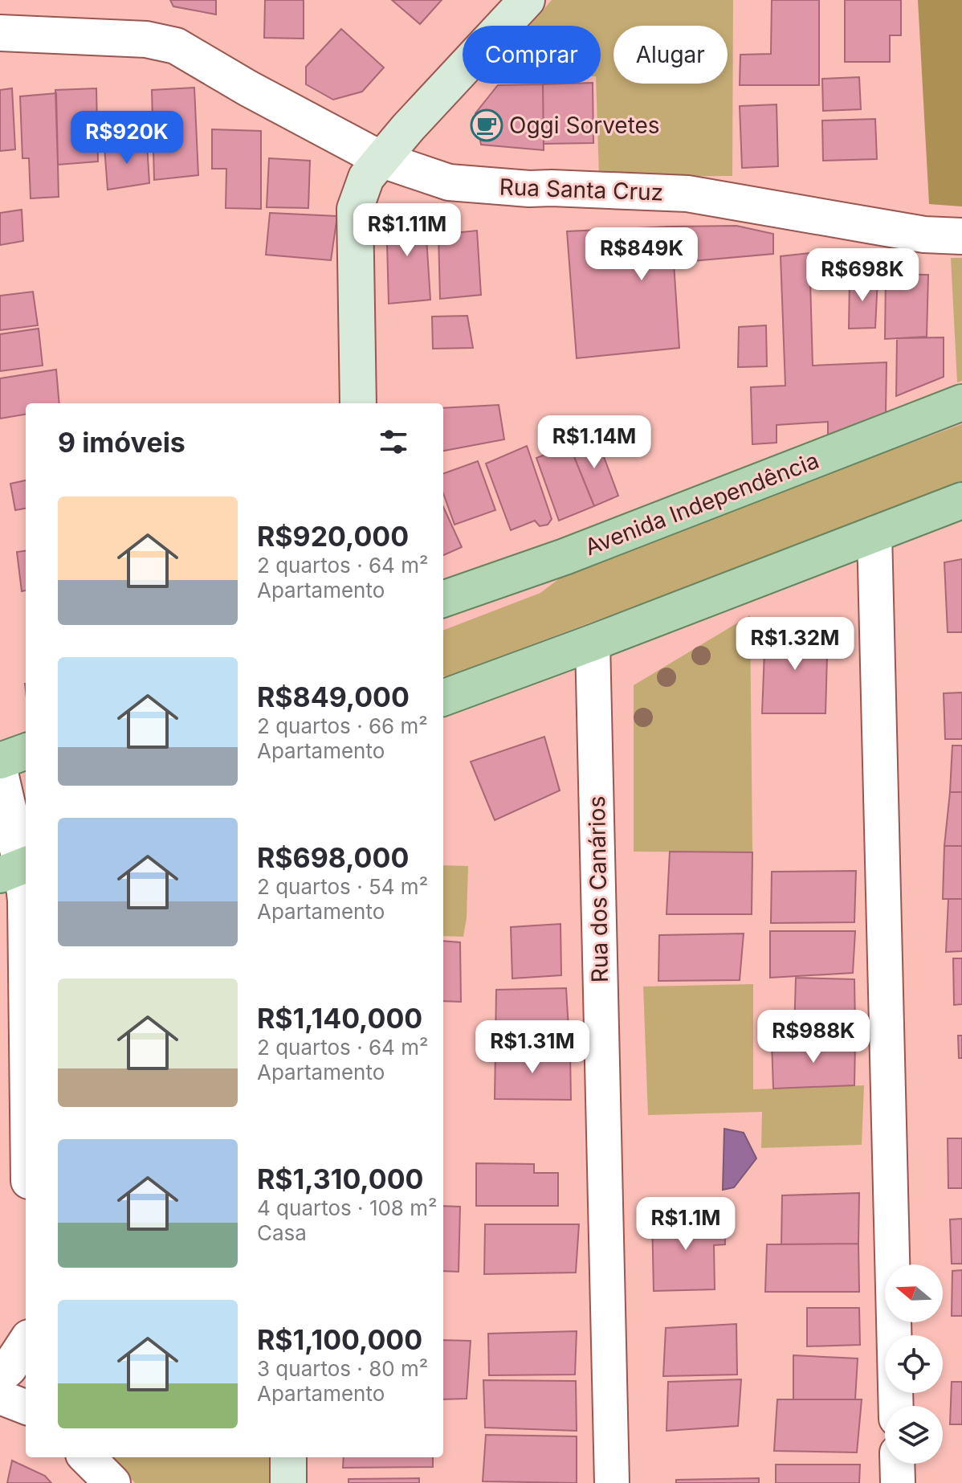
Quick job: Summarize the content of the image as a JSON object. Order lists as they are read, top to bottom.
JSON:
{
  "streets": {
    "main road": ["Avenida Independência"],
    "street": ["Rua Santa Cruz", "Rua dos Canários"]
  },
  "places": {
    "cafe": ["Oggi Sorvetes"]
  },
  "north": "left",
  "page": {
    "chip": ["Comprar", "Alugar"],
    "price": [
      "R$920K",
      "R$1.11M",
      "R$849K",
      "R$698K",
      "R$1.14M",
      "R$1.32M",
      "R$988K",
      "R$1.31M",
      "R$1.1M"
    ],
    "heading": "9 imóveis",
    "list": [
      {
        "name": "R$920,000",
        "note": "2 quartos · 64 m² · Apartamento"
      },
      {
        "name": "R$849,000",
        "note": "2 quartos · 66 m² · Apartamento"
      },
      {
        "name": "R$698,000",
        "note": "2 quartos · 54 m² · Apartamento"
      },
      {
        "name": "R$1,140,000",
        "note": "2 quartos · 64 m² · Apartamento"
      },
      {
        "name": "R$1,310,000",
        "note": "4 quartos · 108 m² · Casa"
      },
      {
        "name": "R$1,100,000",
        "note": "3 quartos · 80 m² · Apartamento"
      }
    ]
  }
}
